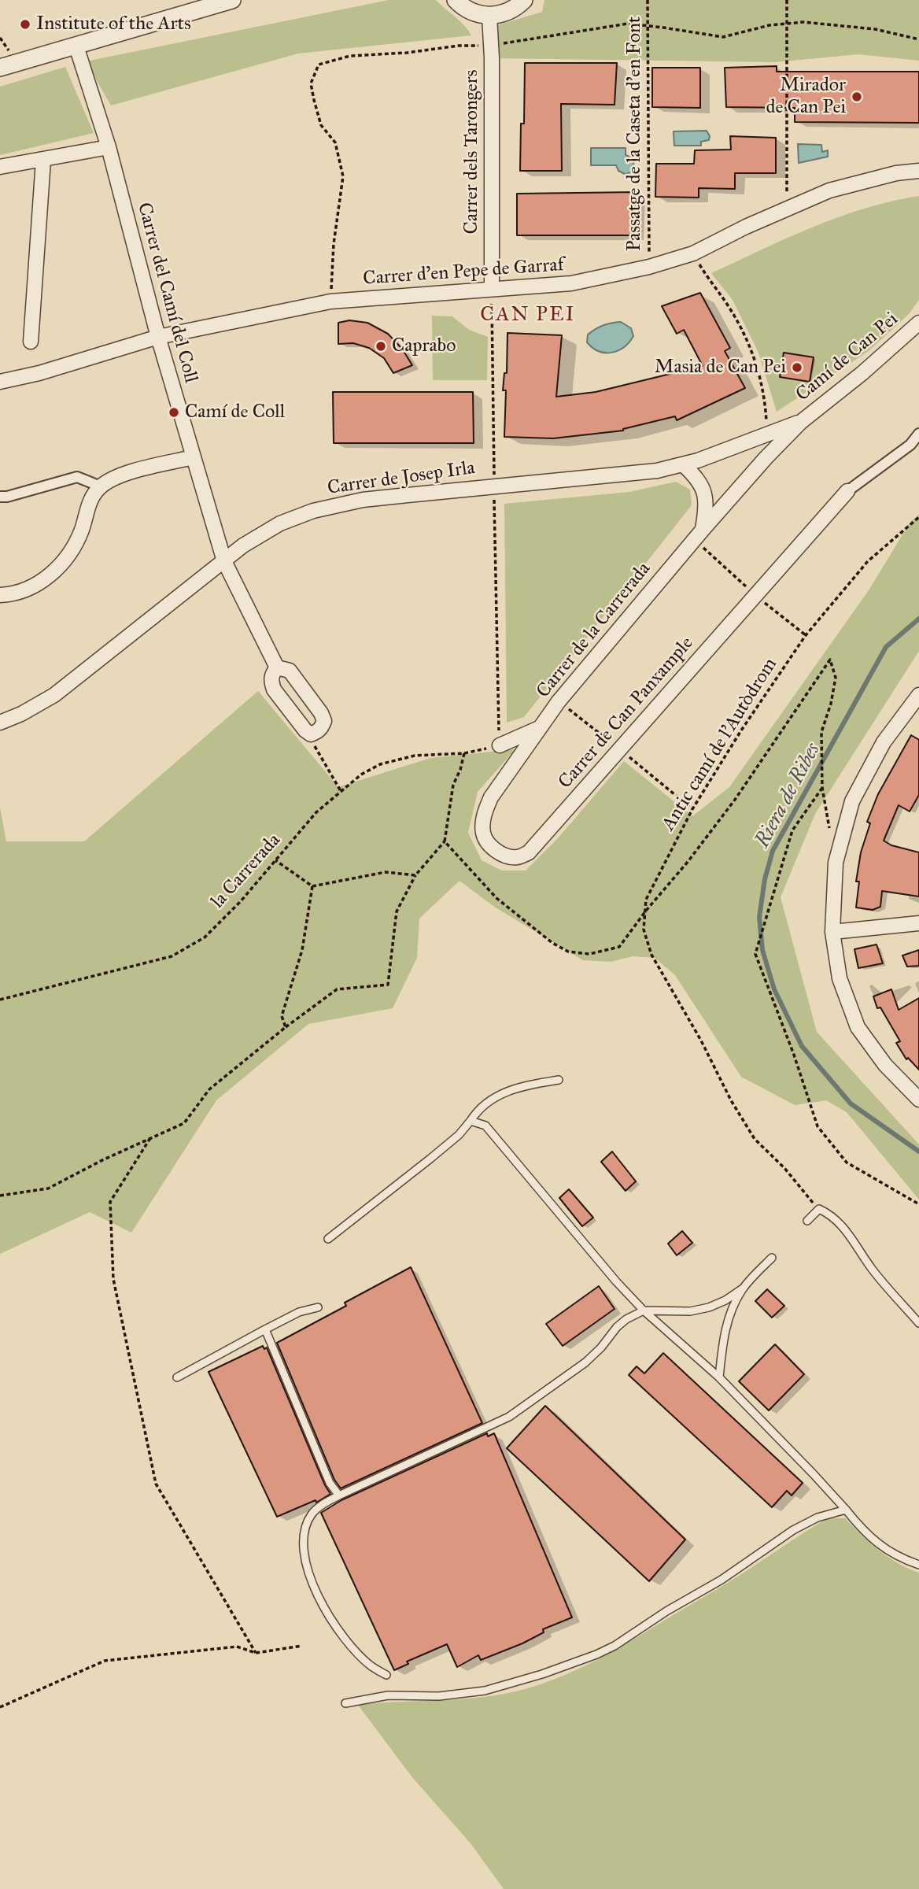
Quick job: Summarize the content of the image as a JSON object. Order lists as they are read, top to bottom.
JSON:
{
  "streets": {
    "street": [
      "Carrer dels Tarongers",
      "Carrer d'en Pepe de Garraf",
      "Carrer del Camí del Coll",
      "Camí de Can Pei",
      "Carrer de Josep Irla",
      "Carrer de la Carrerada",
      "Carrer de Can Panxample"
    ],
    "path": ["Passatge de la Caseta d'en Font", "Antic camí de l'Autòdrom", "la Carrerada"]
  },
  "crossings": [
    ["Passatge de la Caseta d'en Font", "Carrer d'en Pepe de Garraf"],
    ["Carrer dels Tarongers", "Carrer d'en Pepe de Garraf"],
    ["Carrer d'en Pepe de Garraf", "Carrer del Camí del Coll"],
    ["Carrer del Camí del Coll", "Carrer de Josep Irla"],
    ["Camí de Can Pei", "Carrer de Josep Irla"],
    ["Camí de Can Pei", "Carrer de la Carrerada"],
    ["Carrer de Josep Irla", "Carrer de la Carrerada"],
    ["Carrer de la Carrerada", "Carrer de Can Panxample"]
  ],
  "districts": ["CAN PEI"],
  "water": ["Riera de Ribes"],
  "places": [
    "Institute of the Arts",
    "Mirador de Can Pei",
    "Caprabo",
    "Masia de Can Pei",
    "Camí de Coll"
  ]
}
